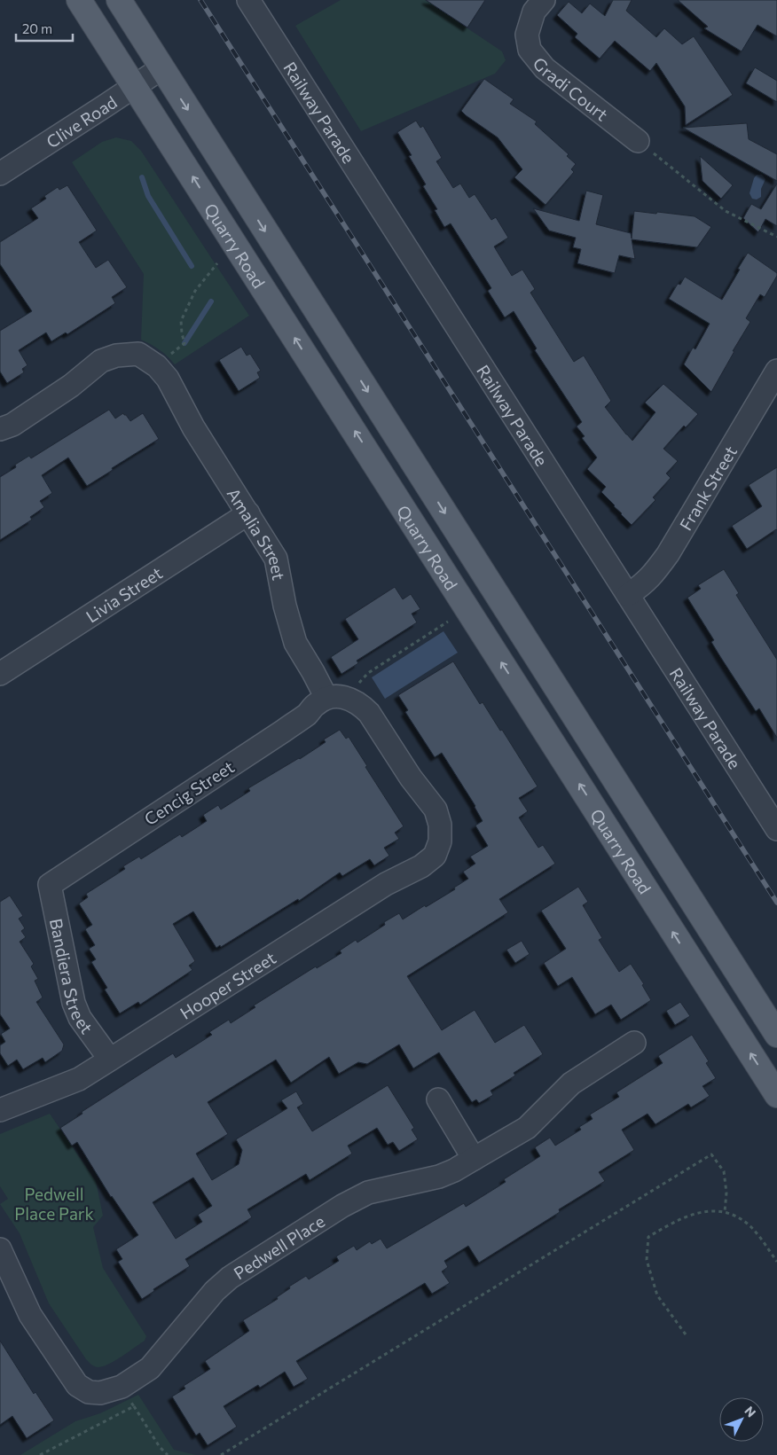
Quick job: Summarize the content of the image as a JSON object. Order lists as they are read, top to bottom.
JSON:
{
  "streets": {
    "main road": ["Quarry Road"],
    "street": [
      "Gradi Court",
      "Railway Parade",
      "Clive Road",
      "Frank Street",
      "Amalia Street",
      "Livia Street",
      "Cencig Street",
      "Bandiera Street",
      "Hooper Street",
      "Pedwell Place"
    ]
  },
  "crossings": [
    ["Railway Parade", "Frank Street"],
    ["Clive Road", "Quarry Road"],
    ["Amalia Street", "Livia Street"],
    ["Amalia Street", "Cencig Street"],
    ["Cencig Street", "Bandiera Street"],
    ["Bandiera Street", "Hooper Street"]
  ],
  "parks": ["Pedwell Place Park"],
  "scale_bar": "20 m",
  "north": "top right"
}
